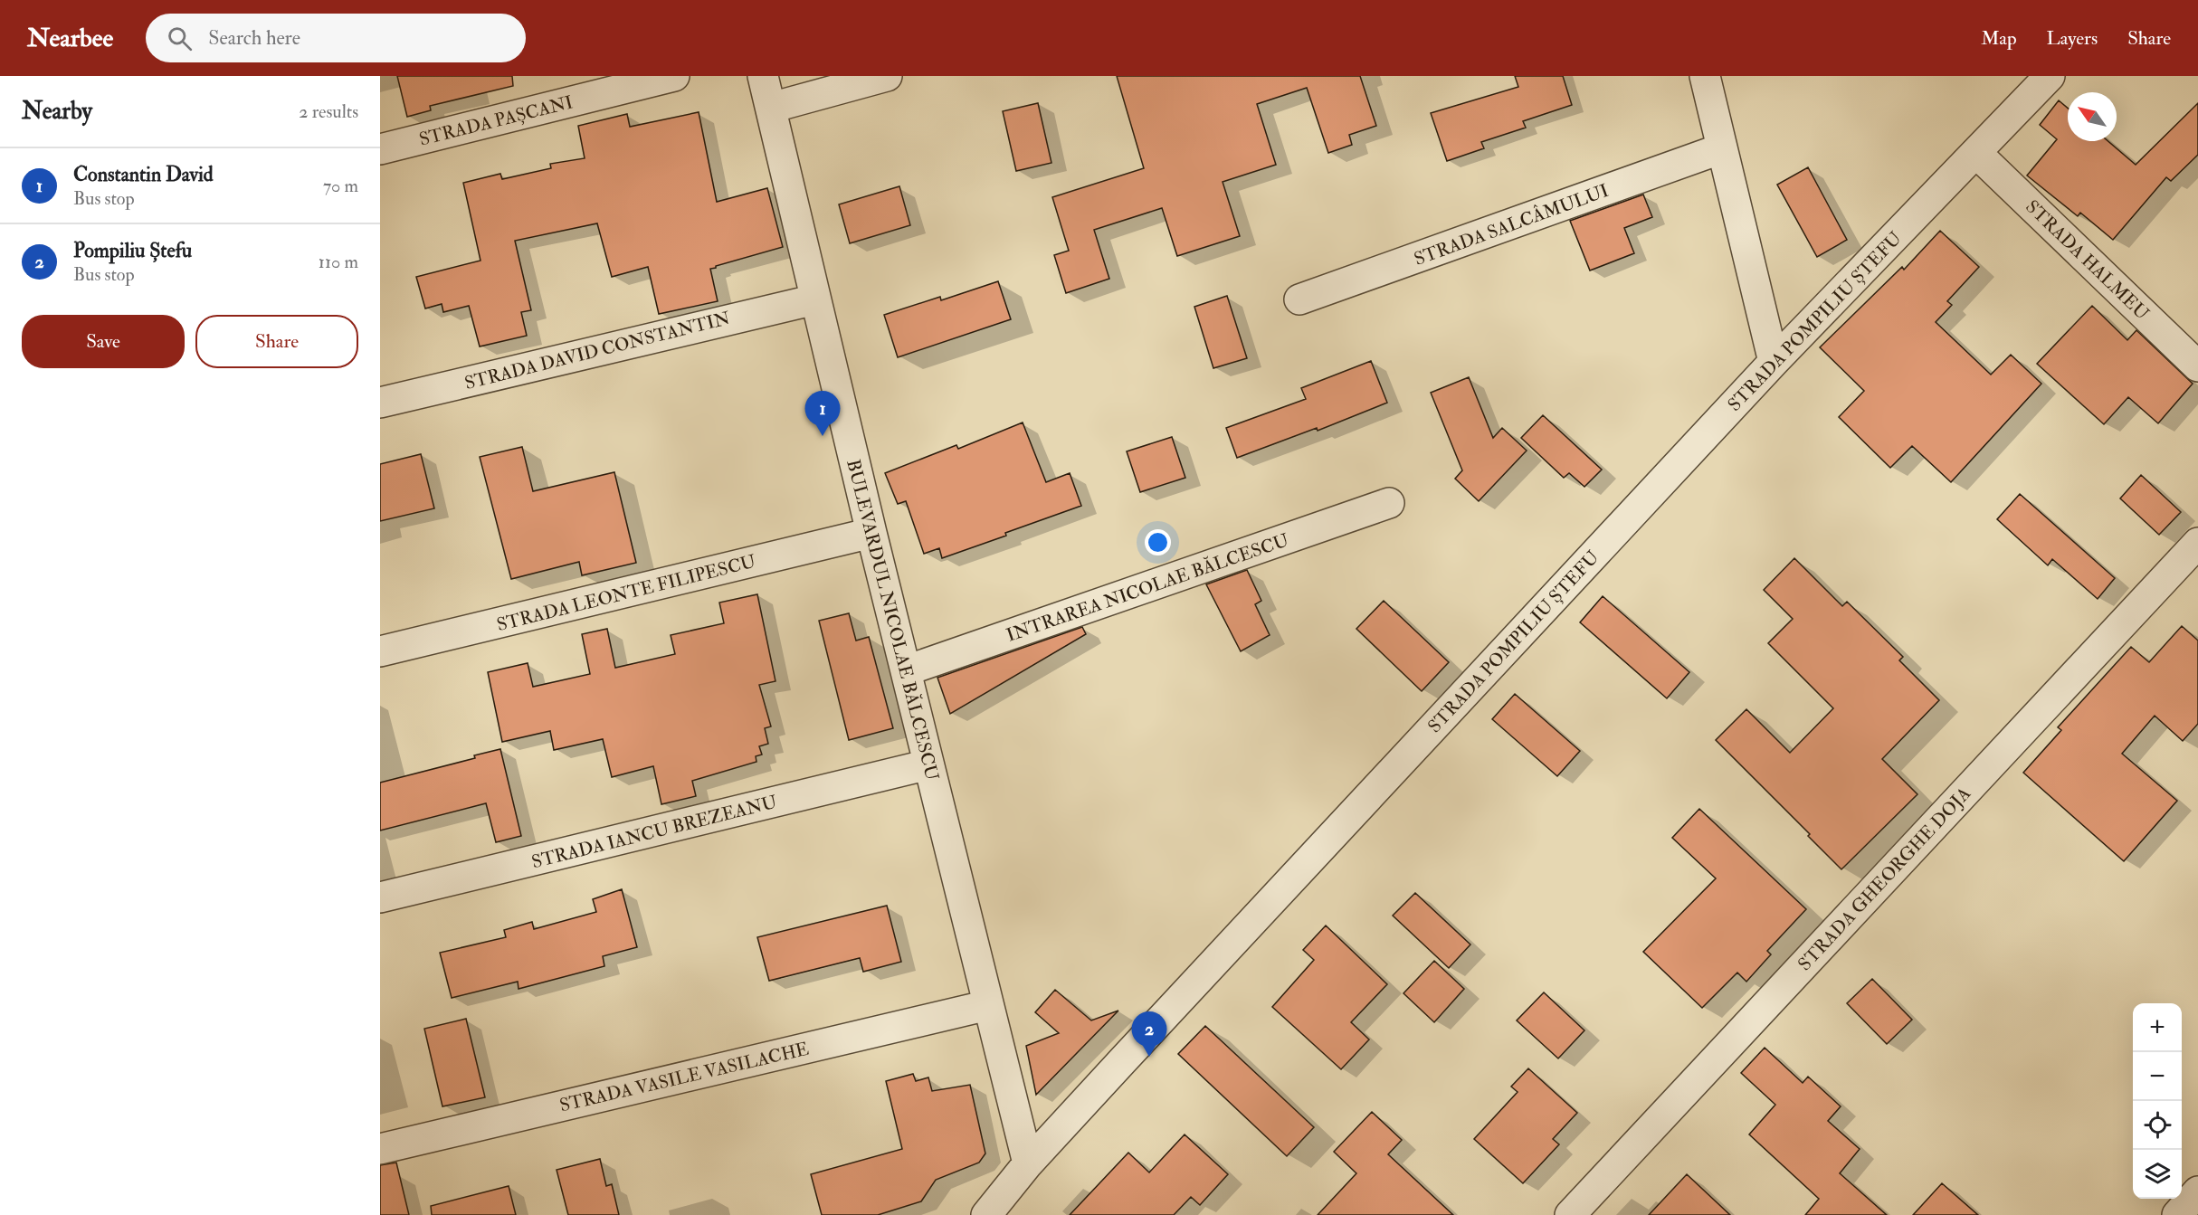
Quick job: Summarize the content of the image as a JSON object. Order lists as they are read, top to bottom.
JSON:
{
  "streets": {
    "street": [
      "STRADA PAȘCANI",
      "STRADA SALCÂMULUI",
      "STRADA HALMEU",
      "STRADA POMPILIU ȘTEFU",
      "STRADA DAVID CONSTANTIN",
      "INTRAREA NICOLAE BĂLCESCU",
      "STRADA LEONTE FILIPESCU",
      "BULEVARDUL NICOLAE BĂLCESCU",
      "STRADA IANCU BREZEANU",
      "STRADA GHEORGHE DOJA",
      "STRADA VASILE VASILACHE"
    ]
  },
  "crossings": [
    ["STRADA HALMEU", "STRADA POMPILIU ȘTEFU"],
    ["STRADA POMPILIU ȘTEFU", "BULEVARDUL NICOLAE BĂLCESCU"],
    ["STRADA DAVID CONSTANTIN", "BULEVARDUL NICOLAE BĂLCESCU"],
    ["INTRAREA NICOLAE BĂLCESCU", "BULEVARDUL NICOLAE BĂLCESCU"],
    ["STRADA LEONTE FILIPESCU", "BULEVARDUL NICOLAE BĂLCESCU"],
    ["BULEVARDUL NICOLAE BĂLCESCU", "STRADA IANCU BREZEANU"],
    ["BULEVARDUL NICOLAE BĂLCESCU", "STRADA VASILE VASILACHE"]
  ],
  "north": "top left",
  "page": {
    "header": "Nearbee",
    "search": "Search here",
    "nav": ["Map", "Layers", "Share"],
    "heading": ["Nearby", "2 results"],
    "list": [
      {
        "mark": "1",
        "name": "Constantin David",
        "note": "Bus stop",
        "value": "70 m"
      },
      {
        "mark": "2",
        "name": "Pompiliu Ștefu",
        "note": "Bus stop",
        "value": "110 m"
      }
    ],
    "buttons": ["Save", "Share"],
    "pins": ["1", "2"],
    "map_buttons": ["+", "−"]
  }
}
